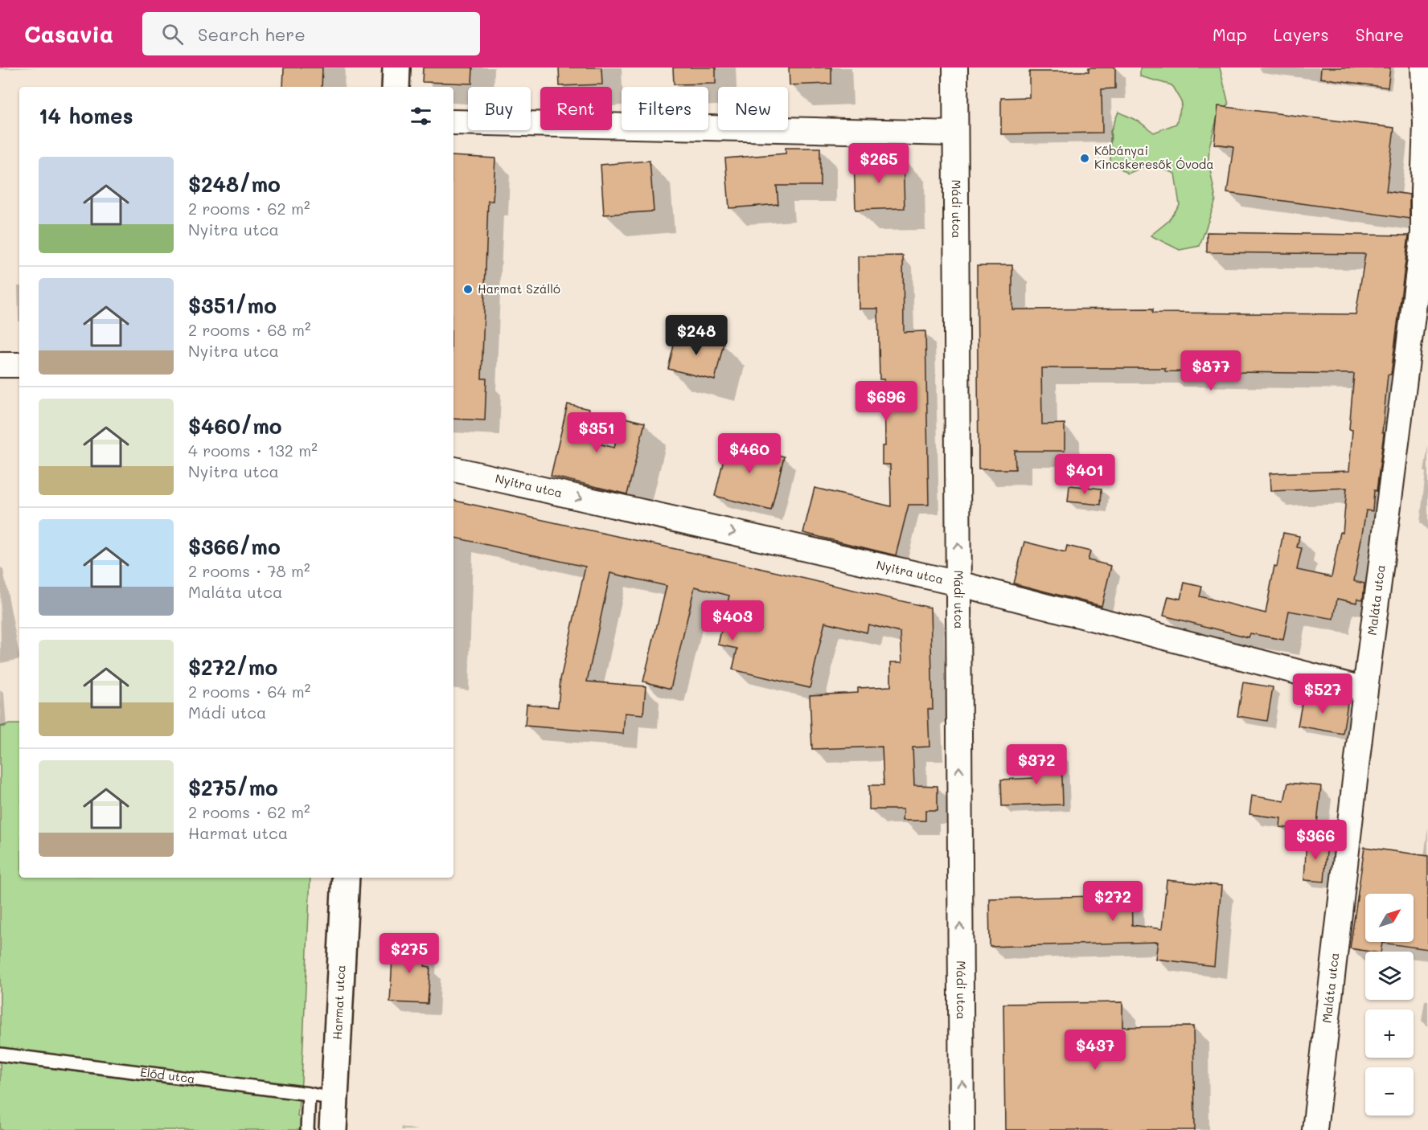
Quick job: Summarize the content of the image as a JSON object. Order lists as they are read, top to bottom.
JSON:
{
  "streets": {
    "street": [
      "Mádi utca",
      "Nyitra utca",
      "Maláta utca",
      "Harmat utca"
    ],
    "lane": ["Előd utca"]
  },
  "crossings": [
    ["Mádi utca", "Nyitra utca"],
    ["Nyitra utca", "Maláta utca"],
    ["Harmat utca", "Előd utca"]
  ],
  "one_way": ["Mádi utca", "Nyitra utca"],
  "places": ["Kőbányai Kincskeresők Óvoda", "Harmat Szálló"],
  "north": "top right",
  "page": {
    "header": "Casavia",
    "search": "Search here",
    "nav": ["Map", "Layers", "Share"],
    "chip": [
      "Buy",
      "Rent",
      "Filters",
      "New"
    ],
    "heading": "14 homes",
    "price": [
      "$265",
      "$248",
      "$877",
      "$696",
      "$351",
      "$460",
      "$401",
      "$403",
      "$527",
      "$372",
      "$366",
      "$272",
      "$275",
      "$437"
    ],
    "list": [
      {
        "name": "$248/mo",
        "note": "2 rooms · 62 m² · Nyitra utca"
      },
      {
        "name": "$351/mo",
        "note": "2 rooms · 68 m² · Nyitra utca"
      },
      {
        "name": "$460/mo",
        "note": "4 rooms · 132 m² · Nyitra utca"
      },
      {
        "name": "$366/mo",
        "note": "2 rooms · 78 m² · Maláta utca"
      },
      {
        "name": "$272/mo",
        "note": "2 rooms · 64 m² · Mádi utca"
      },
      {
        "name": "$275/mo",
        "note": "2 rooms · 62 m² · Harmat utca"
      }
    ],
    "map_buttons": ["+", "−"]
  }
}
